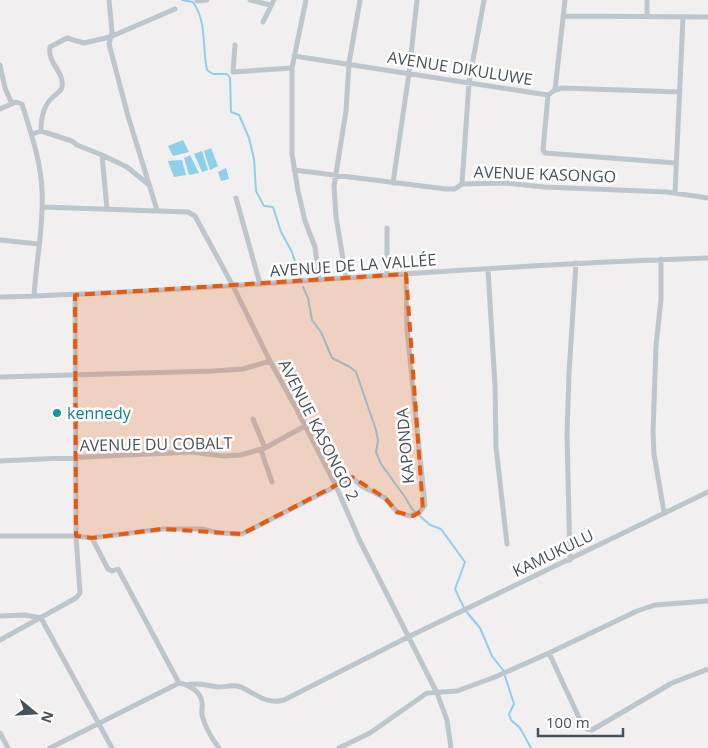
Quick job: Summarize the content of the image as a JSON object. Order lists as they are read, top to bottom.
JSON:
{
  "streets": {
    "street": [
      "AVENUE DIKULUWE",
      "AVENUE KASONGO",
      "AVENUE DE LA VALLÉE",
      "AVENUE KASONGO 2",
      "AVENUE DU COBALT",
      "KAPONDA",
      "KAMUKULU"
    ]
  },
  "crossings": [
    ["AVENUE DE LA VALLÉE", "AVENUE KASONGO 2"],
    ["AVENUE DE LA VALLÉE", "KAPONDA"],
    ["AVENUE KASONGO 2", "AVENUE DU COBALT"],
    ["AVENUE KASONGO 2", "KAPONDA"],
    ["AVENUE KASONGO 2", "KAMUKULU"]
  ],
  "places": ["kennedy"],
  "scale_bar": "100 m",
  "north": "right"
}
